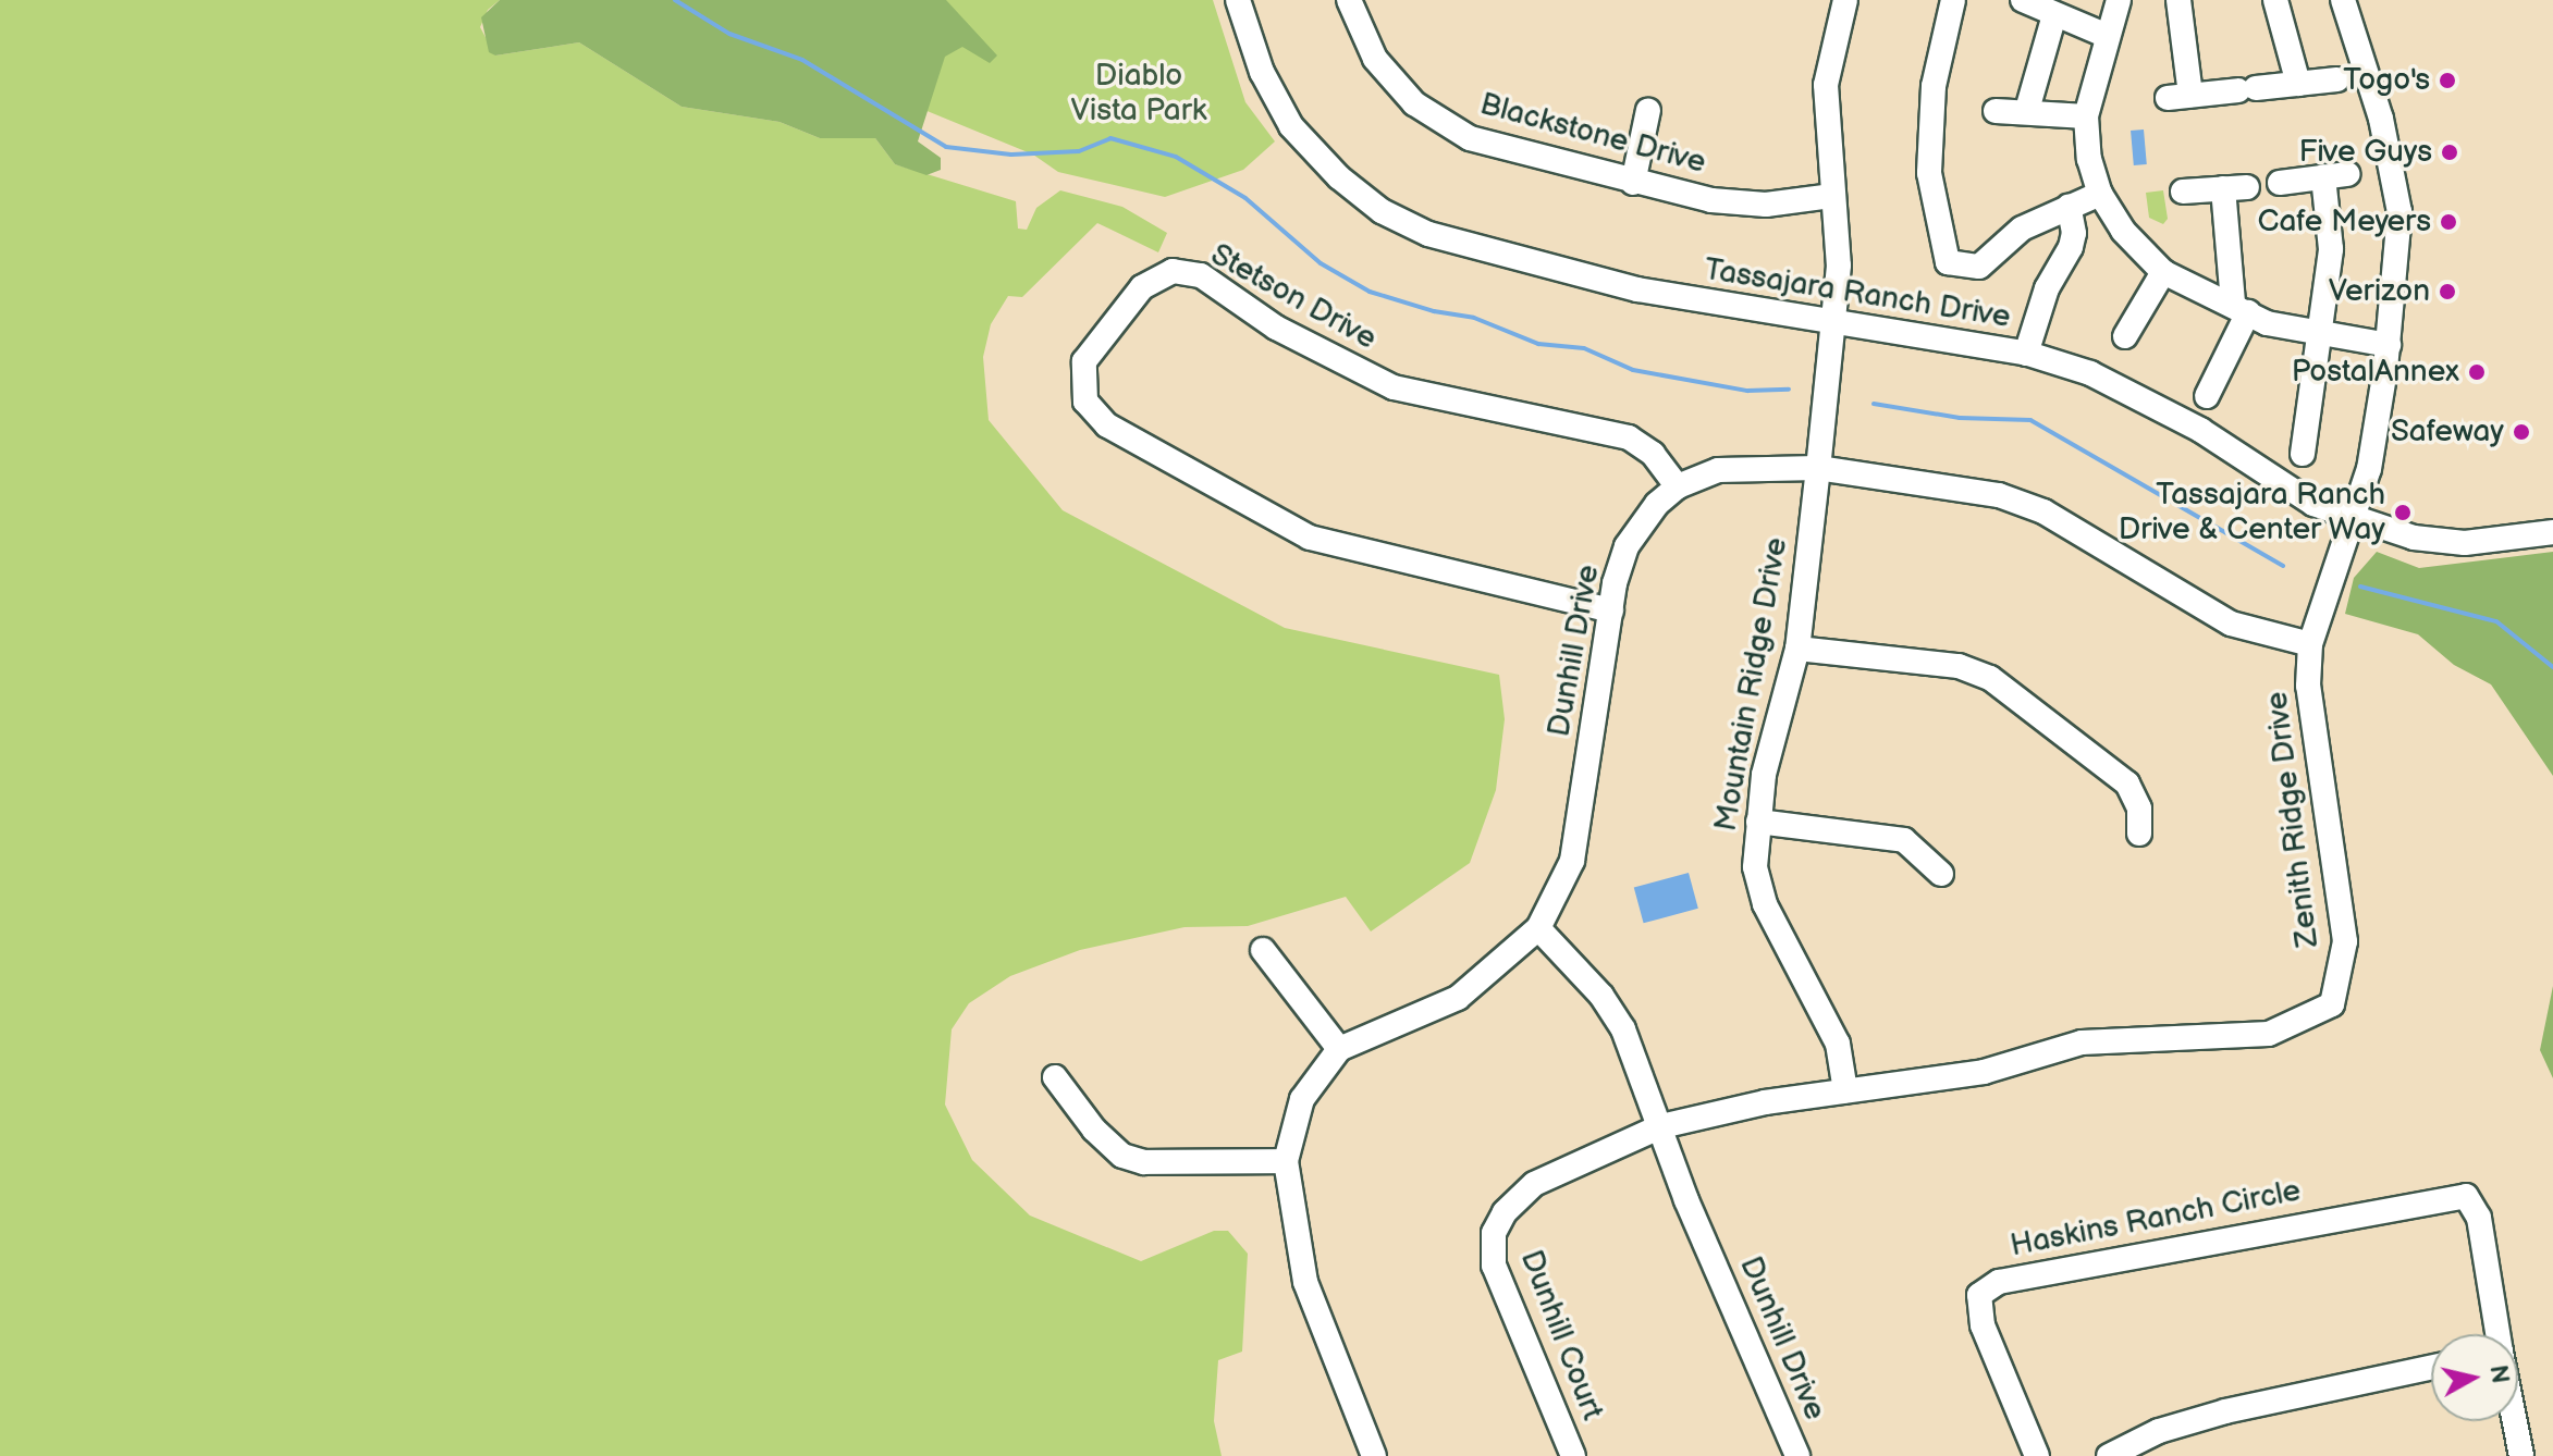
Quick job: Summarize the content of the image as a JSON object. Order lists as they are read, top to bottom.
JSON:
{
  "streets": {
    "street": [
      "Blackstone Drive",
      "Tassajara Ranch Drive",
      "Stetson Drive",
      "Dunhill Drive",
      "Mountain Ridge Drive",
      "Zenith Ridge Drive",
      "Haskins Ranch Circle",
      "Dunhill Court"
    ]
  },
  "crossings": [
    ["Tassajara Ranch Drive", "Mountain Ridge Drive"],
    ["Tassajara Ranch Drive", "Zenith Ridge Drive"],
    ["Stetson Drive", "Dunhill Drive"],
    ["Dunhill Drive", "Mountain Ridge Drive"],
    ["Dunhill Drive", "Zenith Ridge Drive"],
    ["Dunhill Drive", "Dunhill Court"],
    ["Mountain Ridge Drive", "Zenith Ridge Drive"],
    ["Zenith Ridge Drive", "Dunhill Court"]
  ],
  "parks": ["Diablo Vista Park"],
  "places": [
    "Togo's",
    "Five Guys",
    "Cafe Meyers",
    "Verizon",
    "PostalAnnex",
    "Safeway",
    "Tassajara Ranch Drive & Center Way"
  ],
  "north": "right"
}
